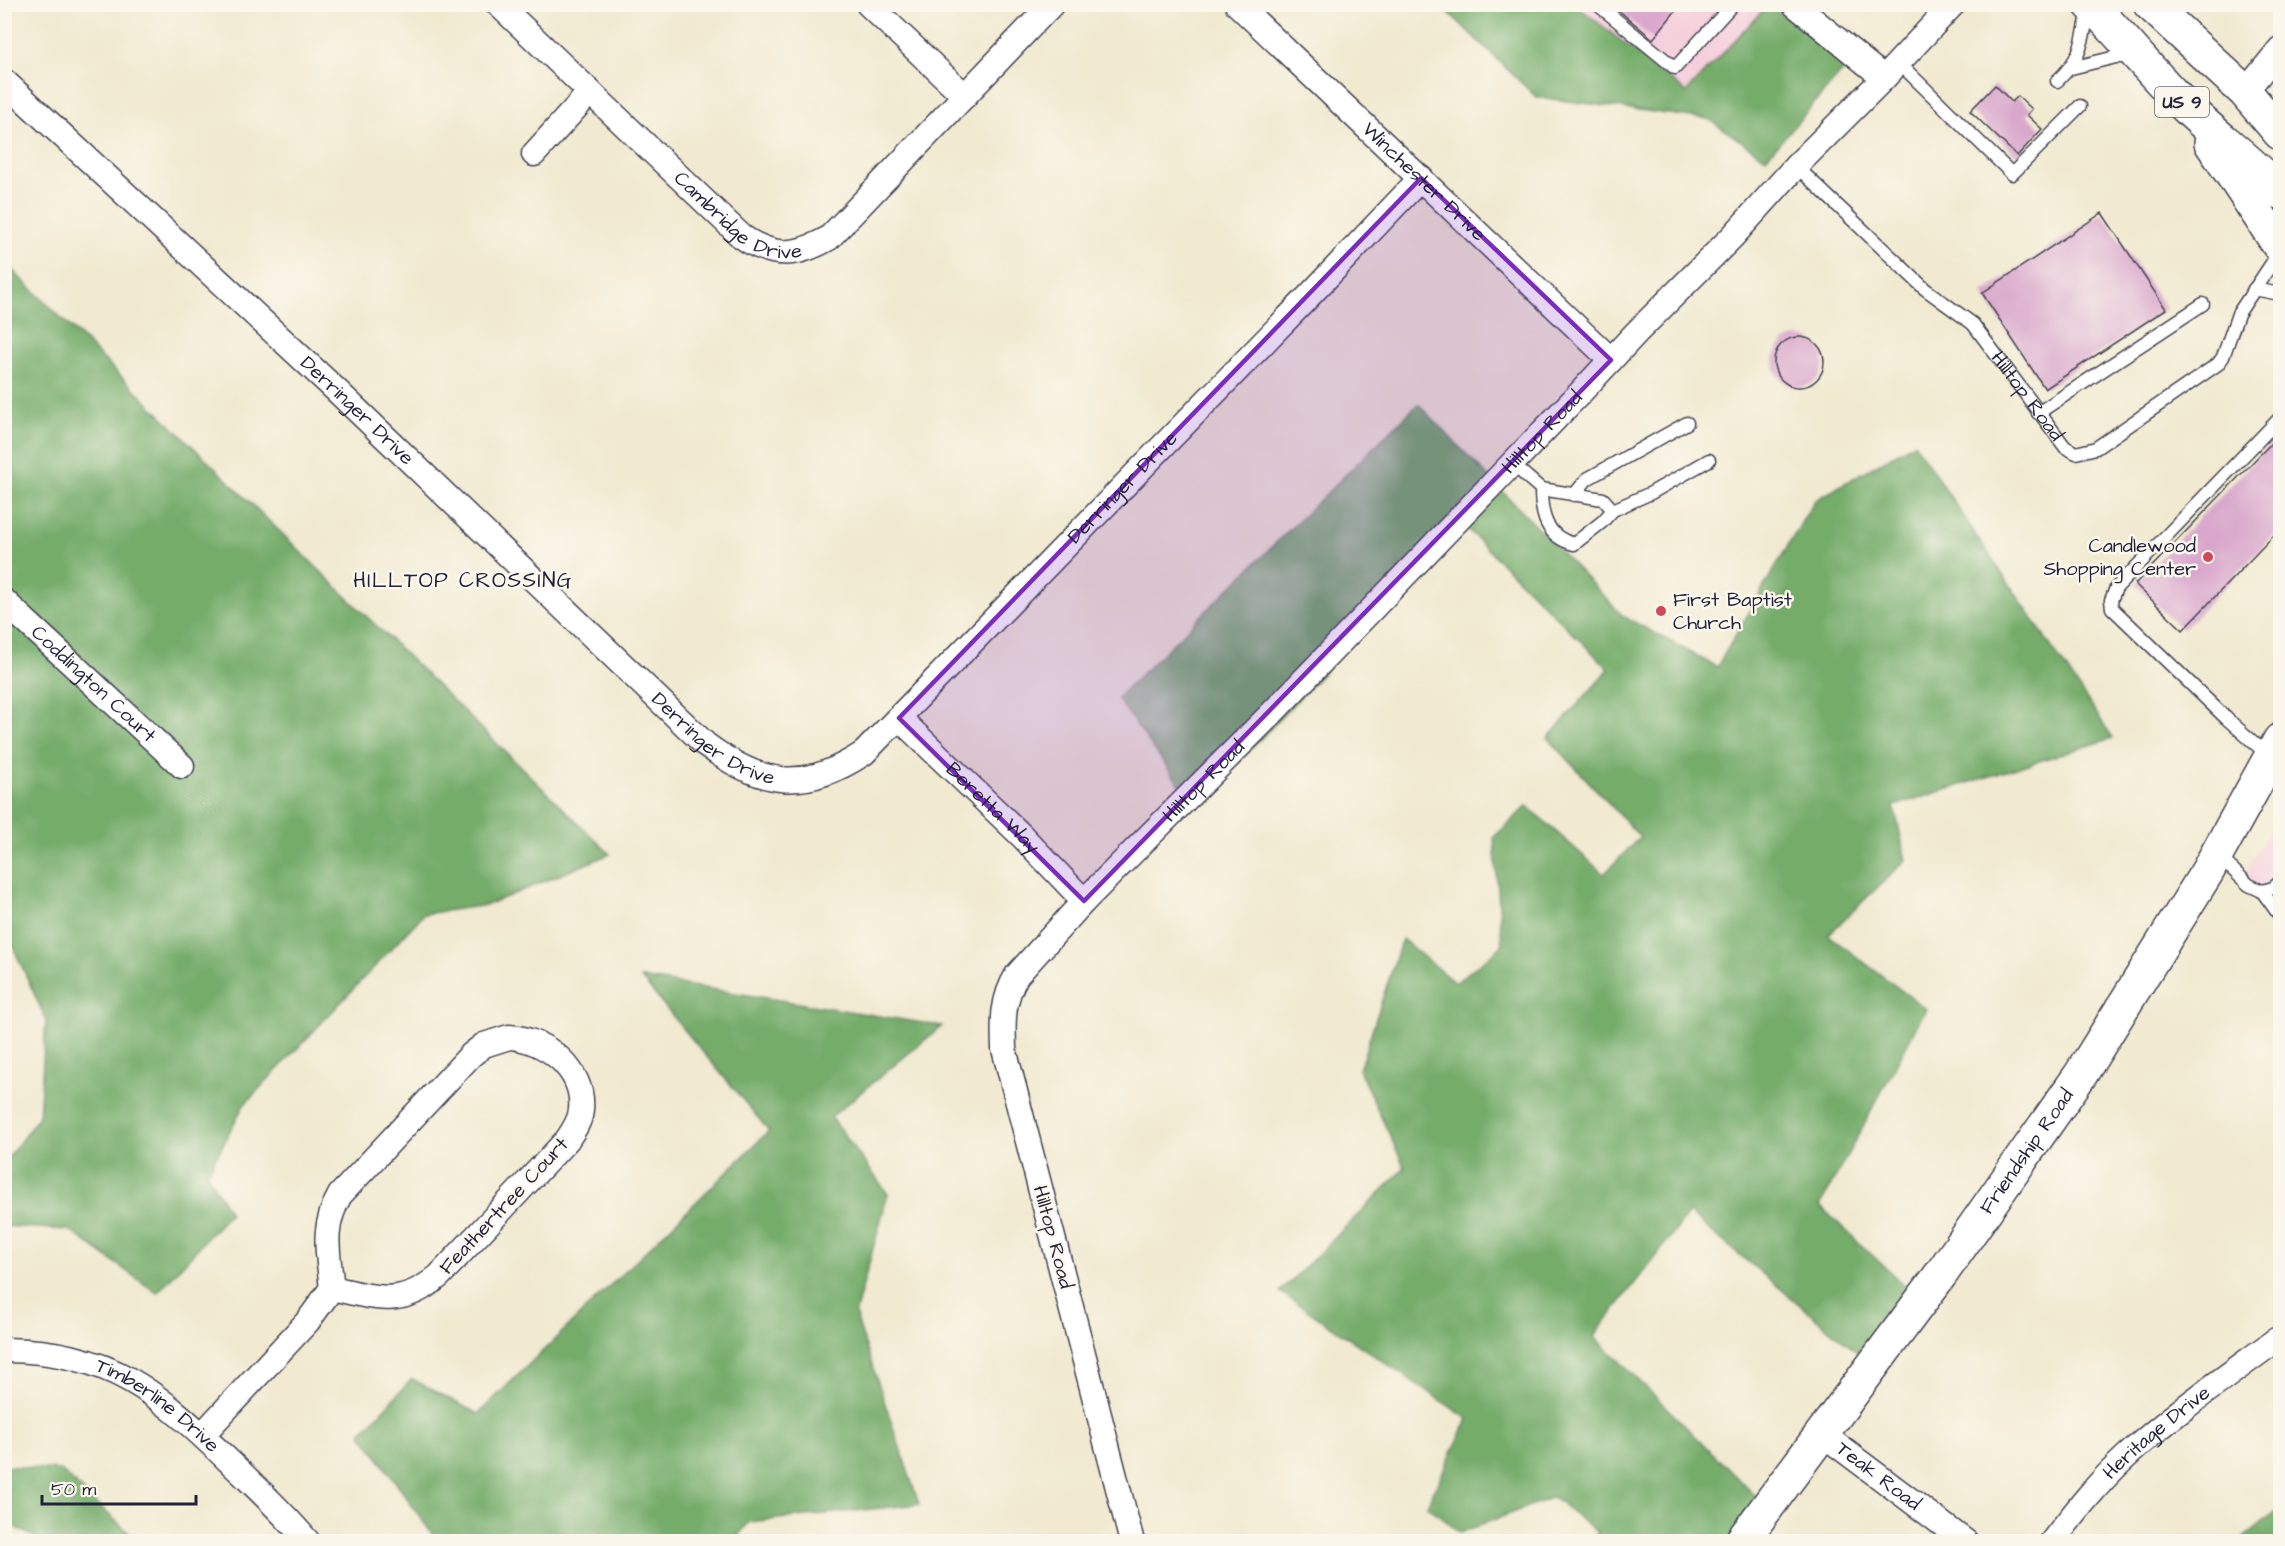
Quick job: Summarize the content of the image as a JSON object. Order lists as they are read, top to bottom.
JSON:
{
  "streets": {
    "main road": ["US 9", "Friendship Road"],
    "street": [
      "Winchester Drive",
      "Cambridge Drive",
      "Hilltop Road",
      "Derringer Drive",
      "Coddington Court",
      "Beretta Way",
      "Feathertree Court",
      "Timberline Drive",
      "Heritage Drive",
      "Teak Road"
    ]
  },
  "crossings": [
    ["Winchester Drive", "Hilltop Road"],
    ["Winchester Drive", "Derringer Drive"],
    ["Hilltop Road", "Beretta Way"],
    ["Derringer Drive", "Beretta Way"],
    ["Friendship Road", "Teak Road"]
  ],
  "districts": ["HILLTOP CROSSING"],
  "places": ["Candlewood Shopping Center", "First Baptist Church"],
  "scale_bar": "50 m"
}
